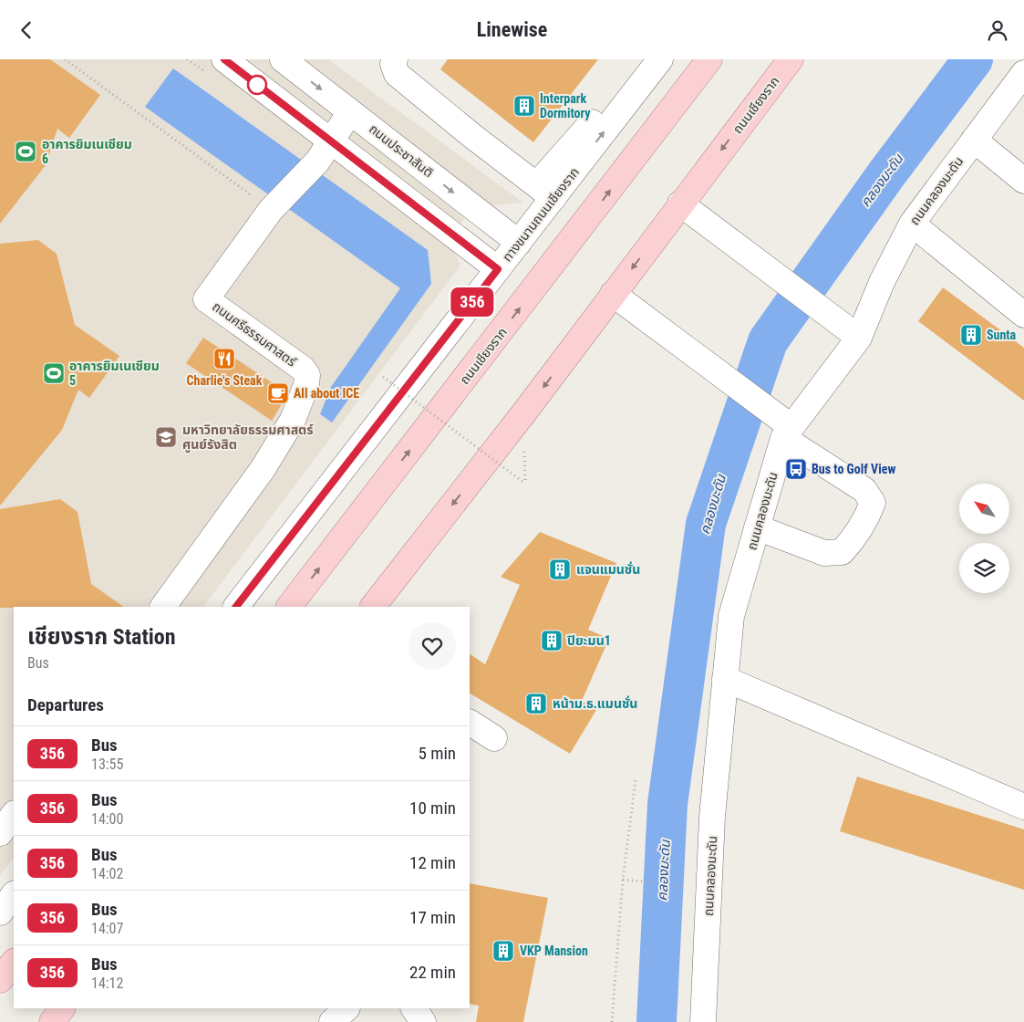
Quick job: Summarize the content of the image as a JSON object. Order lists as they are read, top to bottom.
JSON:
{
  "streets": {
    "main road": ["ถนนเชียงราก"],
    "street": [
      "ถนนประชาสันติ",
      "ถนนคลองมะดัน",
      "ทางขนานถนนเชียงราก",
      "ถนนศรีธรรมศาสตร์"
    ]
  },
  "crossings": [
    ["ถนนประชาสันติ", "ทางขนานถนนเชียงราก"],
    ["ถนนประชาสันติ", "ถนนศรีธรรมศาสตร์"]
  ],
  "water": ["คลองมะดัน"],
  "places": {
    "building": [
      "Interpark Dormitory",
      "Sunta",
      "แจนแมนชั่น",
      "ปิยะมน1",
      "หน้าม.ธ.แมนชั่น",
      "VKP Mansion"
    ],
    "sports": ["อาคารยิมเนเซียม 6", "อาคารยิมเนเซียม 5"],
    "restaurant": ["Charlie's Steak"],
    "cafe": ["All about ICE"],
    "school or university": ["มหาวิทยาลัยธรรมศาสตร์ ศูนย์รังสิต"],
    "bus stop": ["Bus to Golf View"]
  },
  "lines": ["bus line 356"],
  "north": "top left",
  "page": {
    "header": "Linewise",
    "on_map": "356",
    "heading": [
      ["เชียงราก Station", "Bus"],
      "Departures"
    ],
    "list": [
      {
        "mark": "356",
        "name": "Bus",
        "note": "13:55",
        "value": "5 min"
      },
      {
        "mark": "356",
        "name": "Bus",
        "note": "14:00",
        "value": "10 min"
      },
      {
        "mark": "356",
        "name": "Bus",
        "note": "14:02",
        "value": "12 min"
      },
      {
        "mark": "356",
        "name": "Bus",
        "note": "14:07",
        "value": "17 min"
      },
      {
        "mark": "356",
        "name": "Bus",
        "note": "14:12",
        "value": "22 min"
      }
    ]
  }
}
